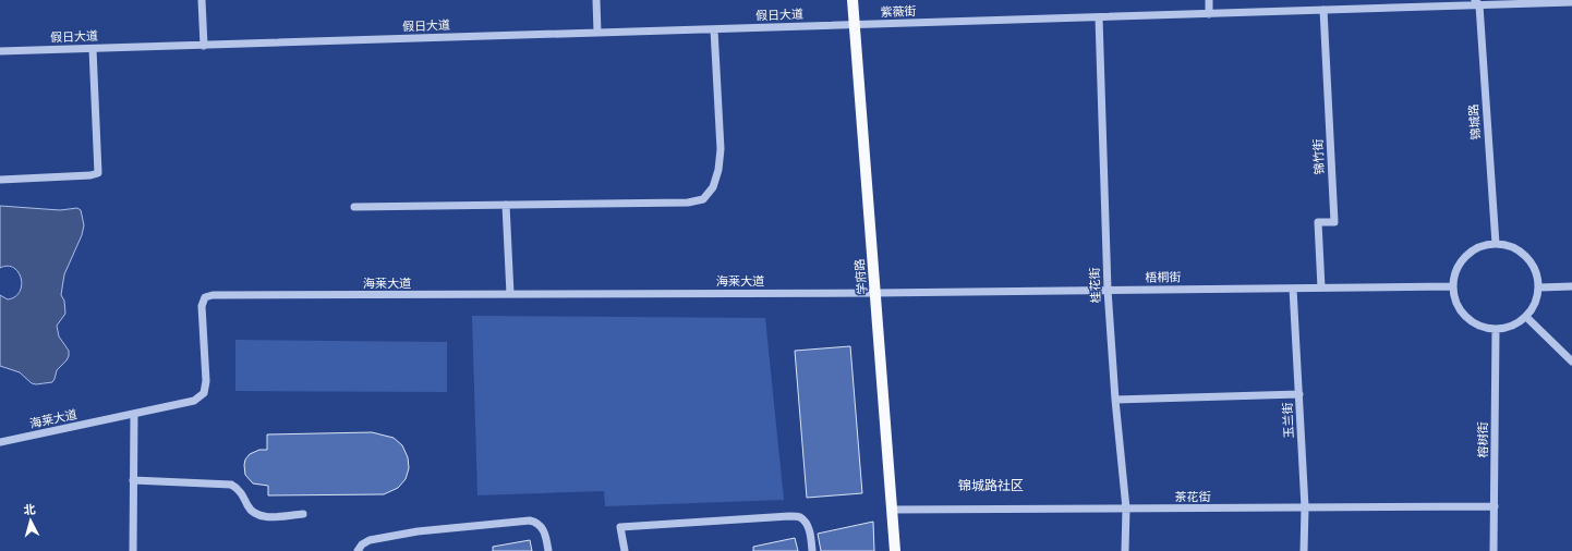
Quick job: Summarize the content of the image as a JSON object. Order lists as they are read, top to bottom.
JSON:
{
  "streets": {
    "main road": ["学府路"],
    "street": [
      "紫薇街",
      "假日大道",
      "锦城路",
      "锦竹街",
      "梧桐街",
      "海莱大道",
      "桂花街",
      "玉兰街",
      "榕树街",
      "茶花街"
    ]
  },
  "crossings": [
    ["紫薇街", "假日大道"],
    ["紫薇街", "锦城路"],
    ["紫薇街", "锦竹街"],
    ["紫薇街", "学府路"],
    ["紫薇街", "桂花街"],
    ["假日大道", "学府路"],
    ["锦城路", "梧桐街"],
    ["锦城路", "榕树街"],
    ["锦竹街", "梧桐街"],
    ["学府路", "梧桐街"],
    ["学府路", "海莱大道"],
    ["学府路", "茶花街"],
    ["梧桐街", "海莱大道"],
    ["梧桐街", "桂花街"],
    ["梧桐街", "玉兰街"],
    ["梧桐街", "榕树街"],
    ["桂花街", "茶花街"],
    ["玉兰街", "茶花街"],
    ["榕树街", "茶花街"]
  ],
  "districts": ["锦城路社区"],
  "north": "top"
}
